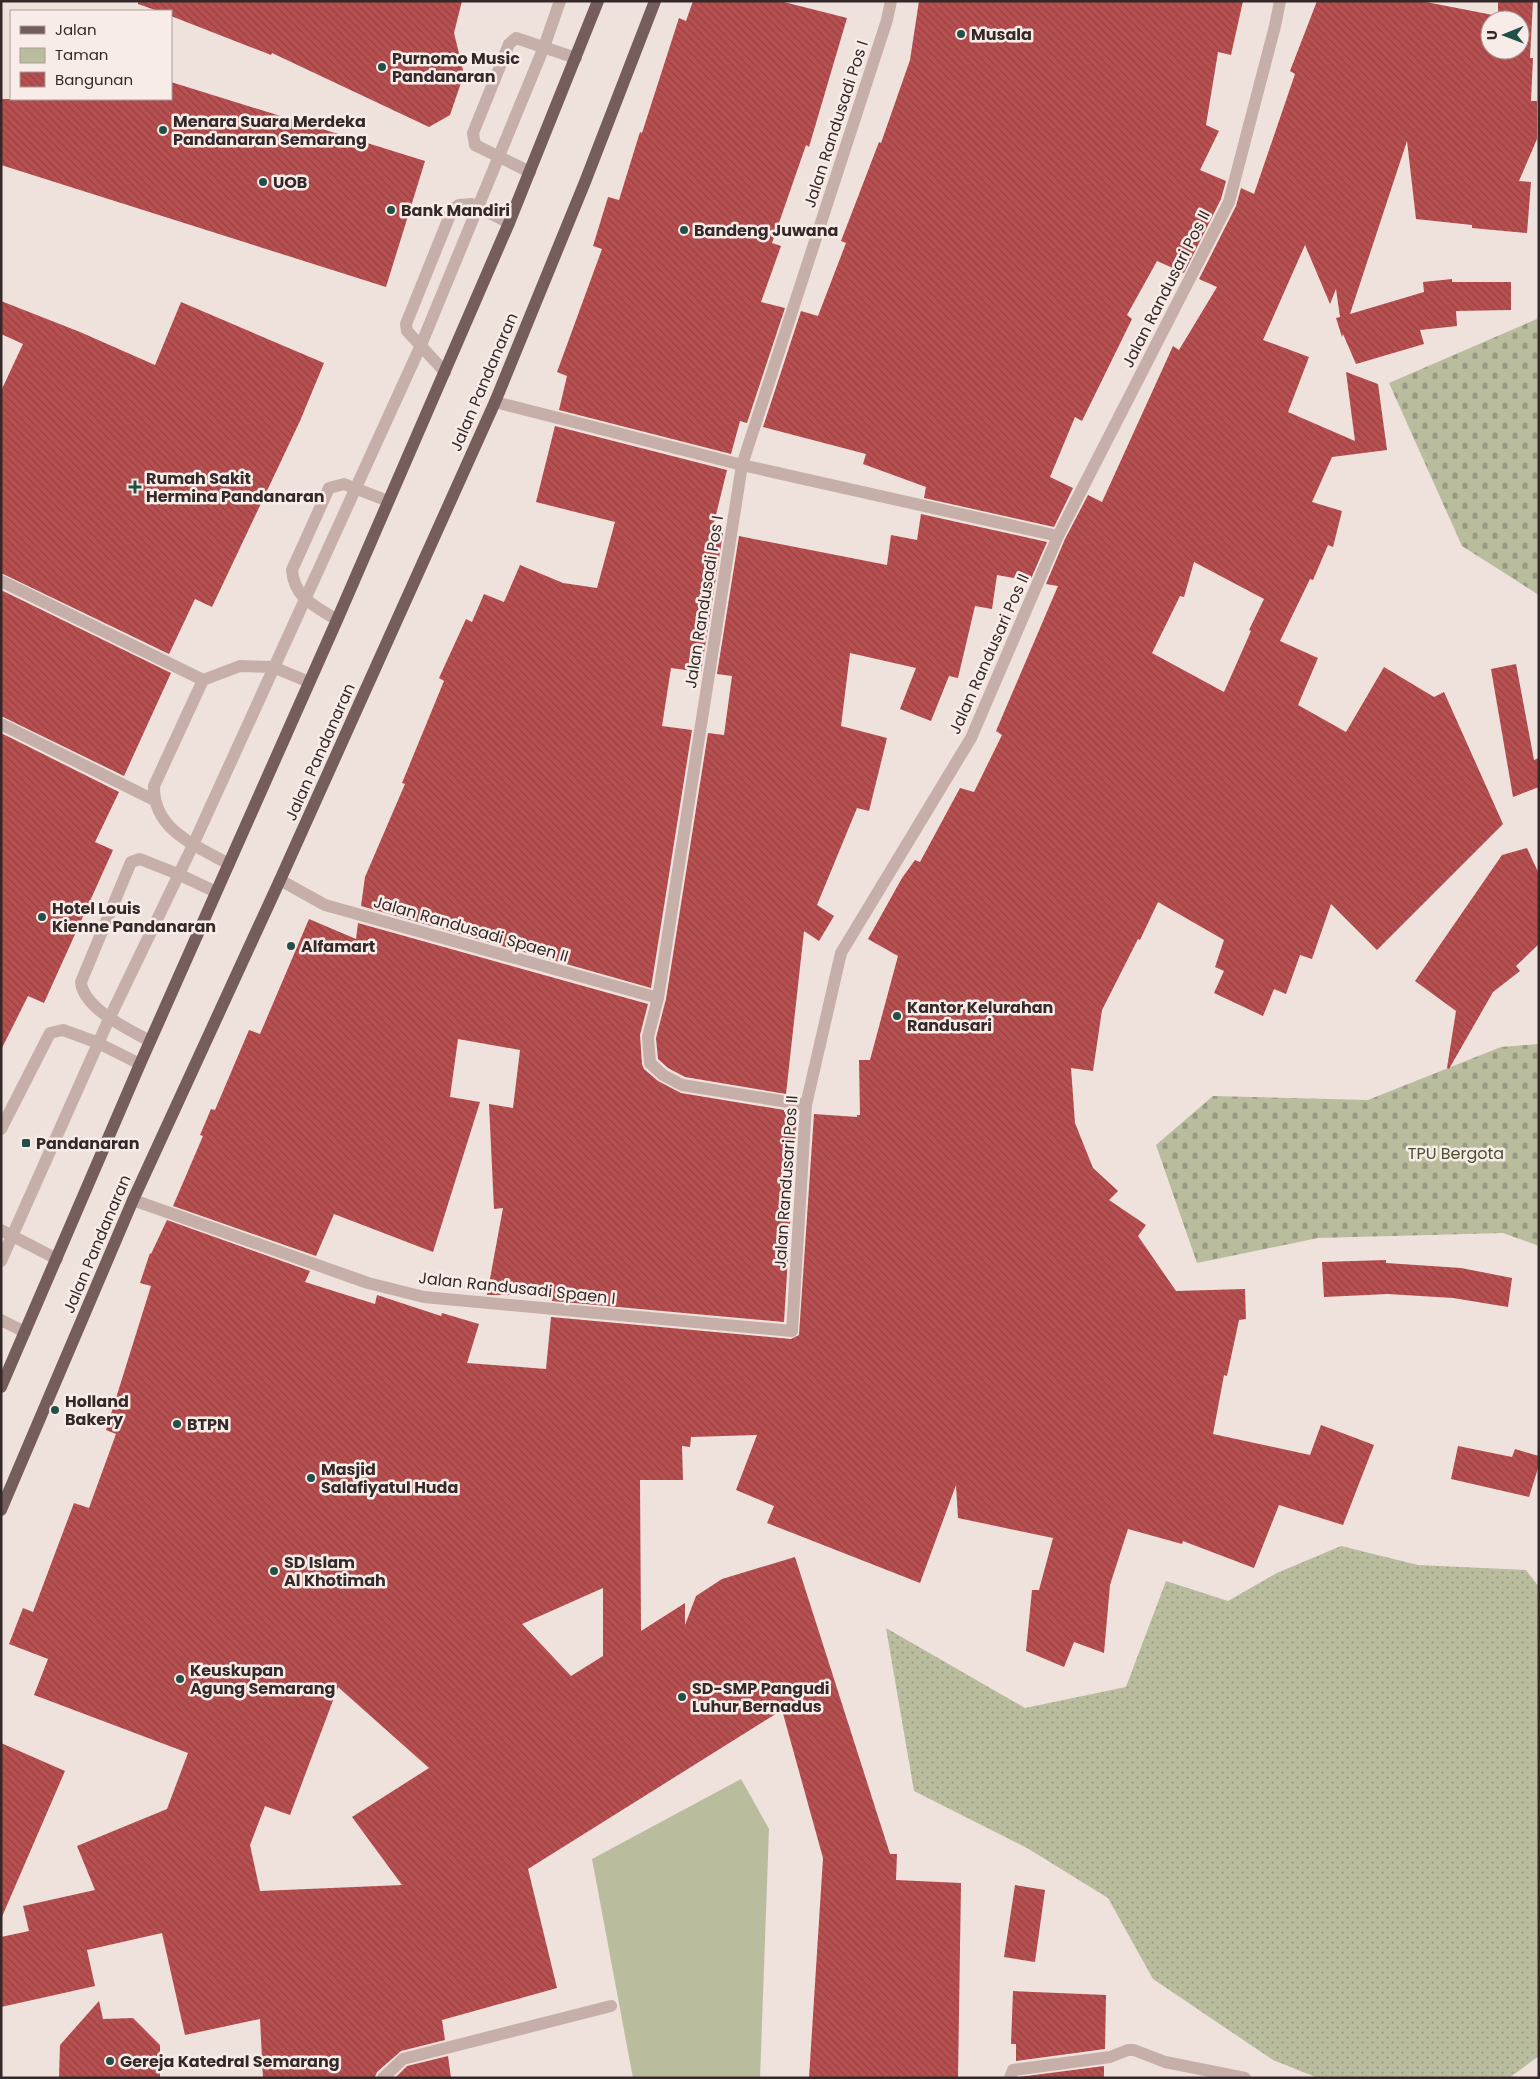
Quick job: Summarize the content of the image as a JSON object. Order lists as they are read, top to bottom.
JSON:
{
  "streets": {
    "main road": ["Jalan Pandanaran"],
    "street": [
      "Jalan Randusadi Pos I",
      "Jalan Randusari Pos II",
      "Jalan Randusadi Spaen II",
      "Jalan Randusadi Spaen I"
    ]
  },
  "crossings": [
    ["Jalan Randusadi Pos I", "Jalan Randusari Pos II"],
    ["Jalan Randusadi Pos I", "Jalan Randusadi Spaen II"],
    ["Jalan Randusari Pos II", "Jalan Randusadi Spaen I"],
    ["Jalan Pandanaran", "Jalan Randusadi Spaen II"],
    ["Jalan Pandanaran", "Jalan Randusadi Spaen I"]
  ],
  "parks": ["TPU Bergota"],
  "places": {
    "other": [
      "Musala",
      "Purnomo Music Pandanaran",
      "Menara Suara Merdeka Pandanaran Semarang",
      "UOB",
      "Bank Mandiri",
      "Bandeng Juwana",
      "Hotel Louis Kienne Pandanaran",
      "Alfamart",
      "Kantor Kelurahan Randusari",
      "Holland Bakery",
      "BTPN",
      "Masjid Salafiyatul Huda",
      "SD Islam Al Khotimah",
      "Keuskupan Agung Semarang",
      "SD-SMP Pangudi Luhur Bernadus",
      "Gereja Katedral Semarang"
    ],
    "health": ["Rumah Sakit Hermina Pandanaran"],
    "transit": ["Pandanaran"]
  },
  "legend": ["Jalan", "Taman", "Bangunan"],
  "north": "left"
}
